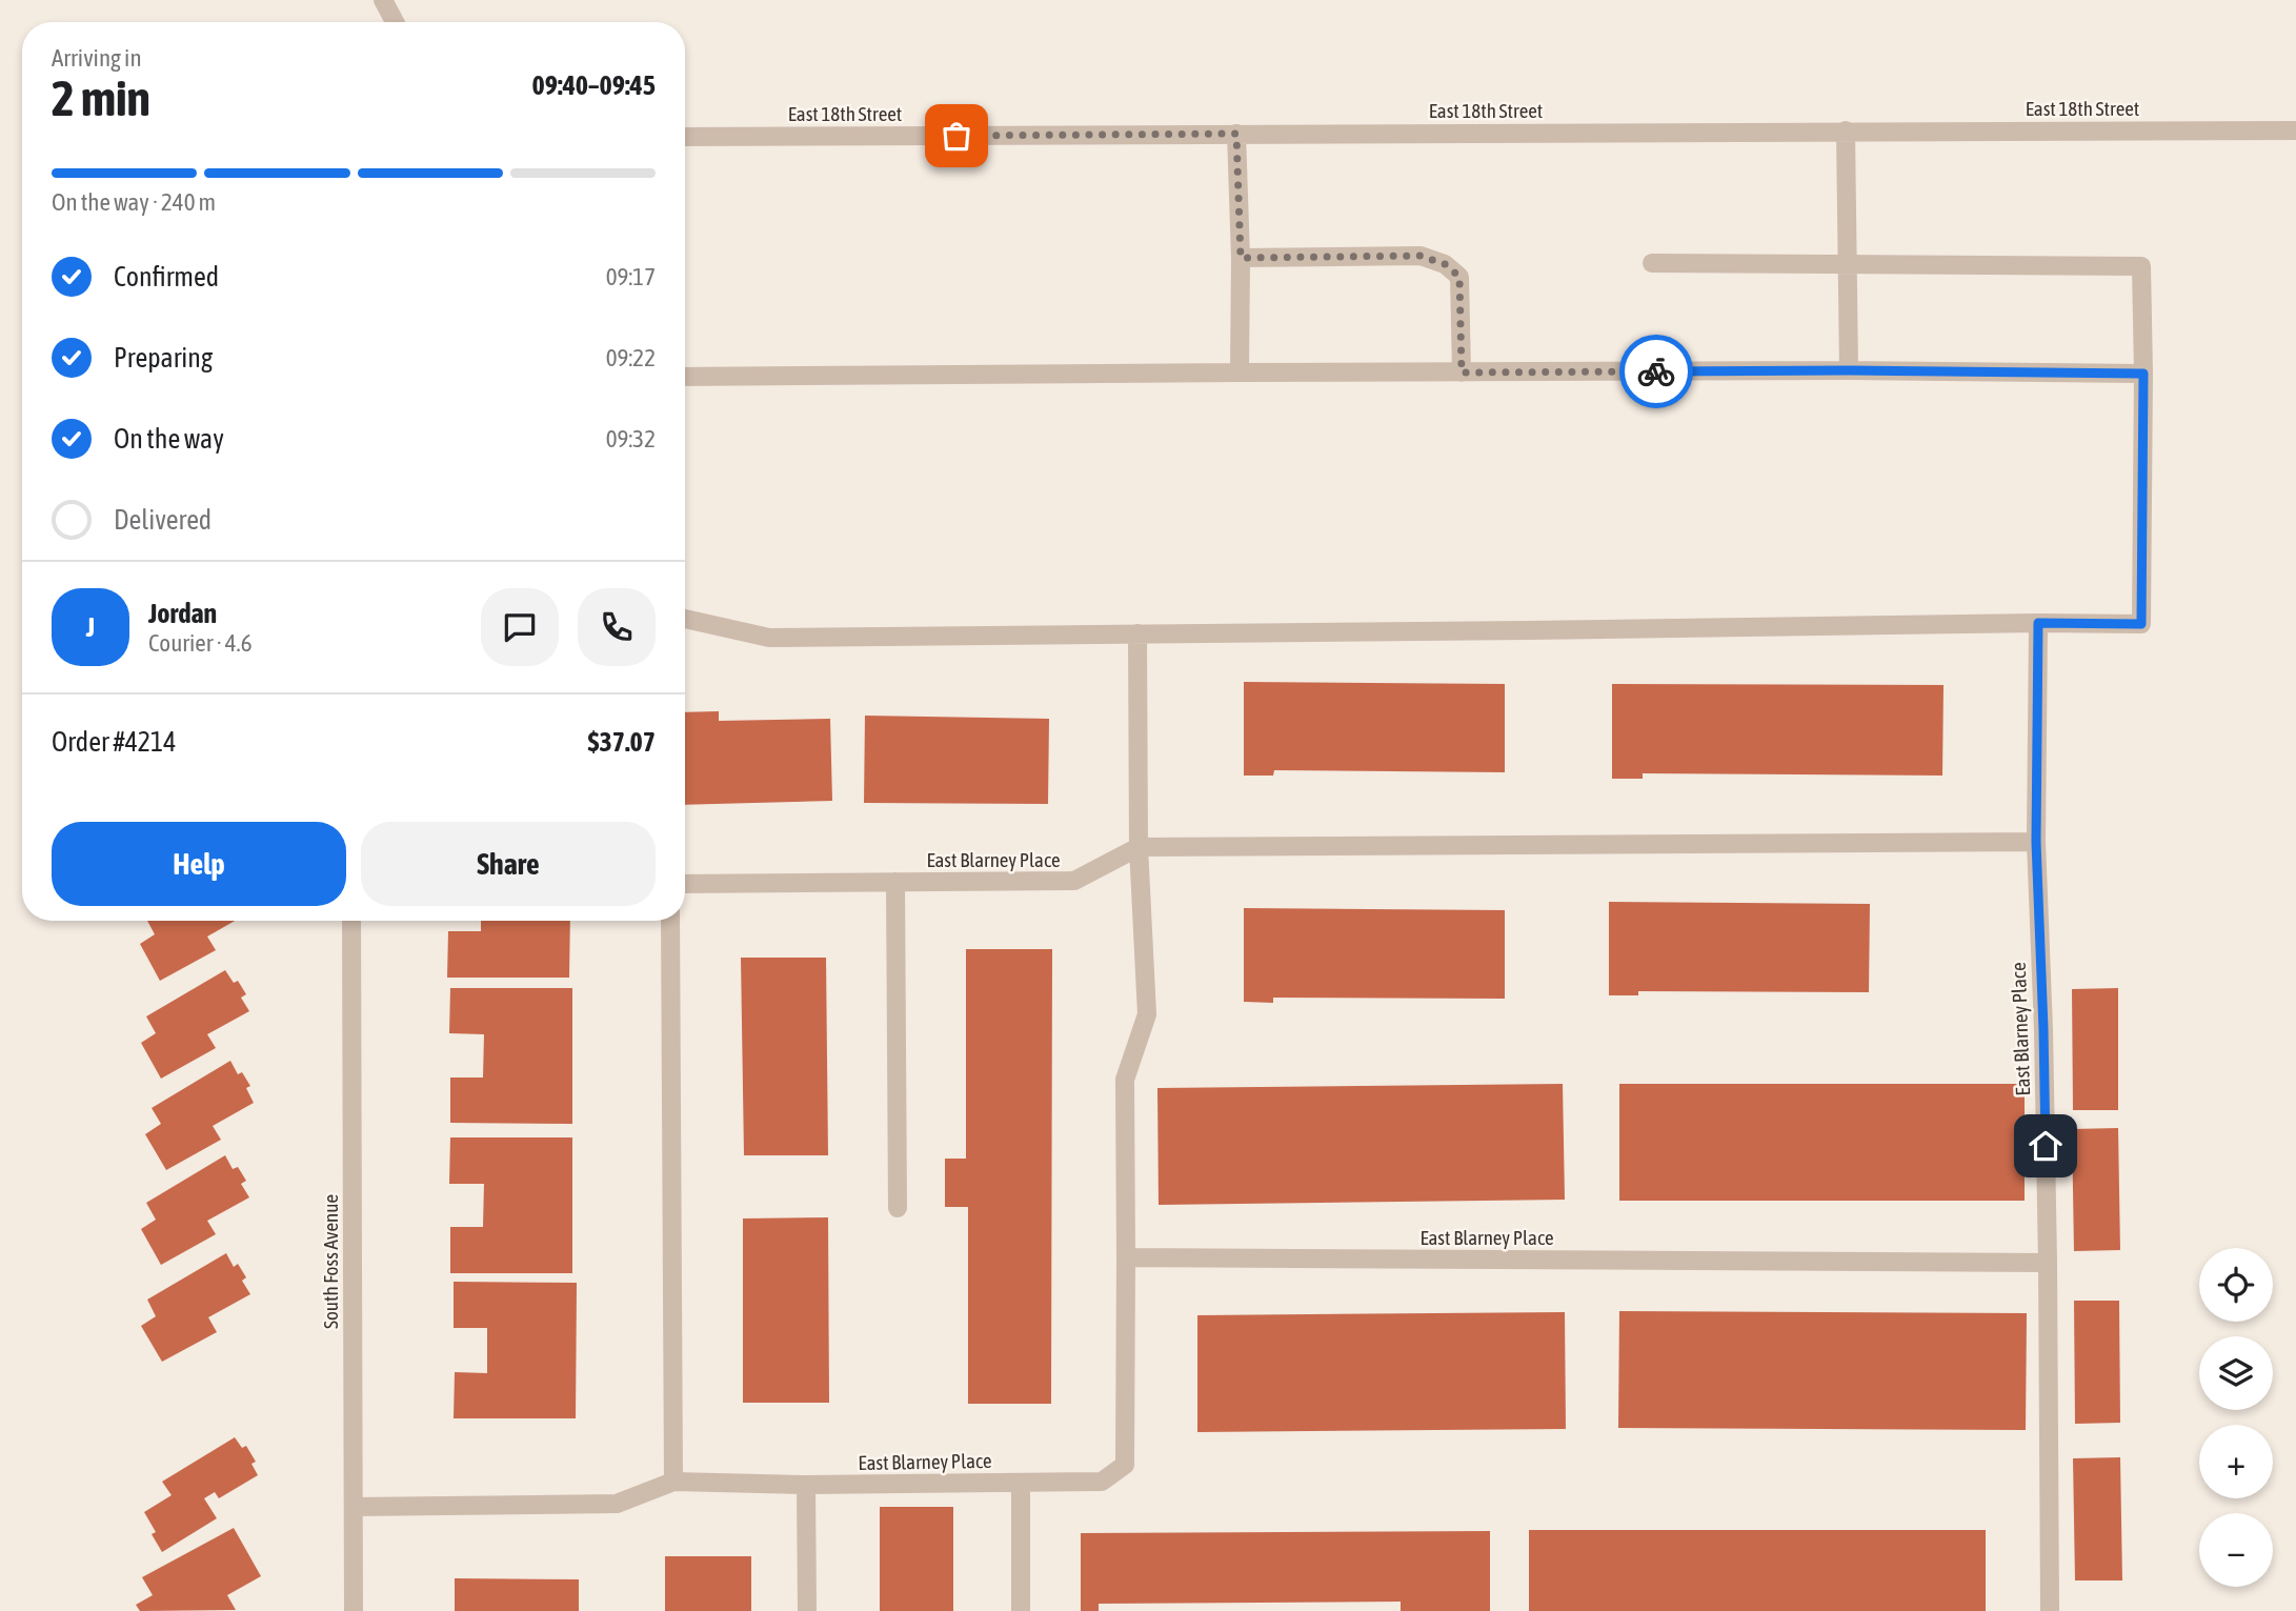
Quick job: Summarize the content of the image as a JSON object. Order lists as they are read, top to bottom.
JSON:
{
  "streets": {
    "street": ["East 18th Street", "East Blarney Place", "South Foss Avenue"]
  },
  "crossings": [
    ["East Blarney Place", "South Foss Avenue"]
  ],
  "page": {
    "heading": ["2 min", "Arriving in", "09:40–09:45"],
    "panel": [
      "Jordan",
      "Courier · 4.6",
      "Order #4214",
      "$37.07"
    ],
    "bar": "On the way · 240 m",
    "list": [
      ["Confirmed", "09:17"],
      ["Preparing", "09:22"],
      ["On the way", "09:32"],
      "Delivered"
    ],
    "round": "J",
    "buttons": ["Help", "Share"],
    "map_buttons": ["+", "−"]
  }
}
